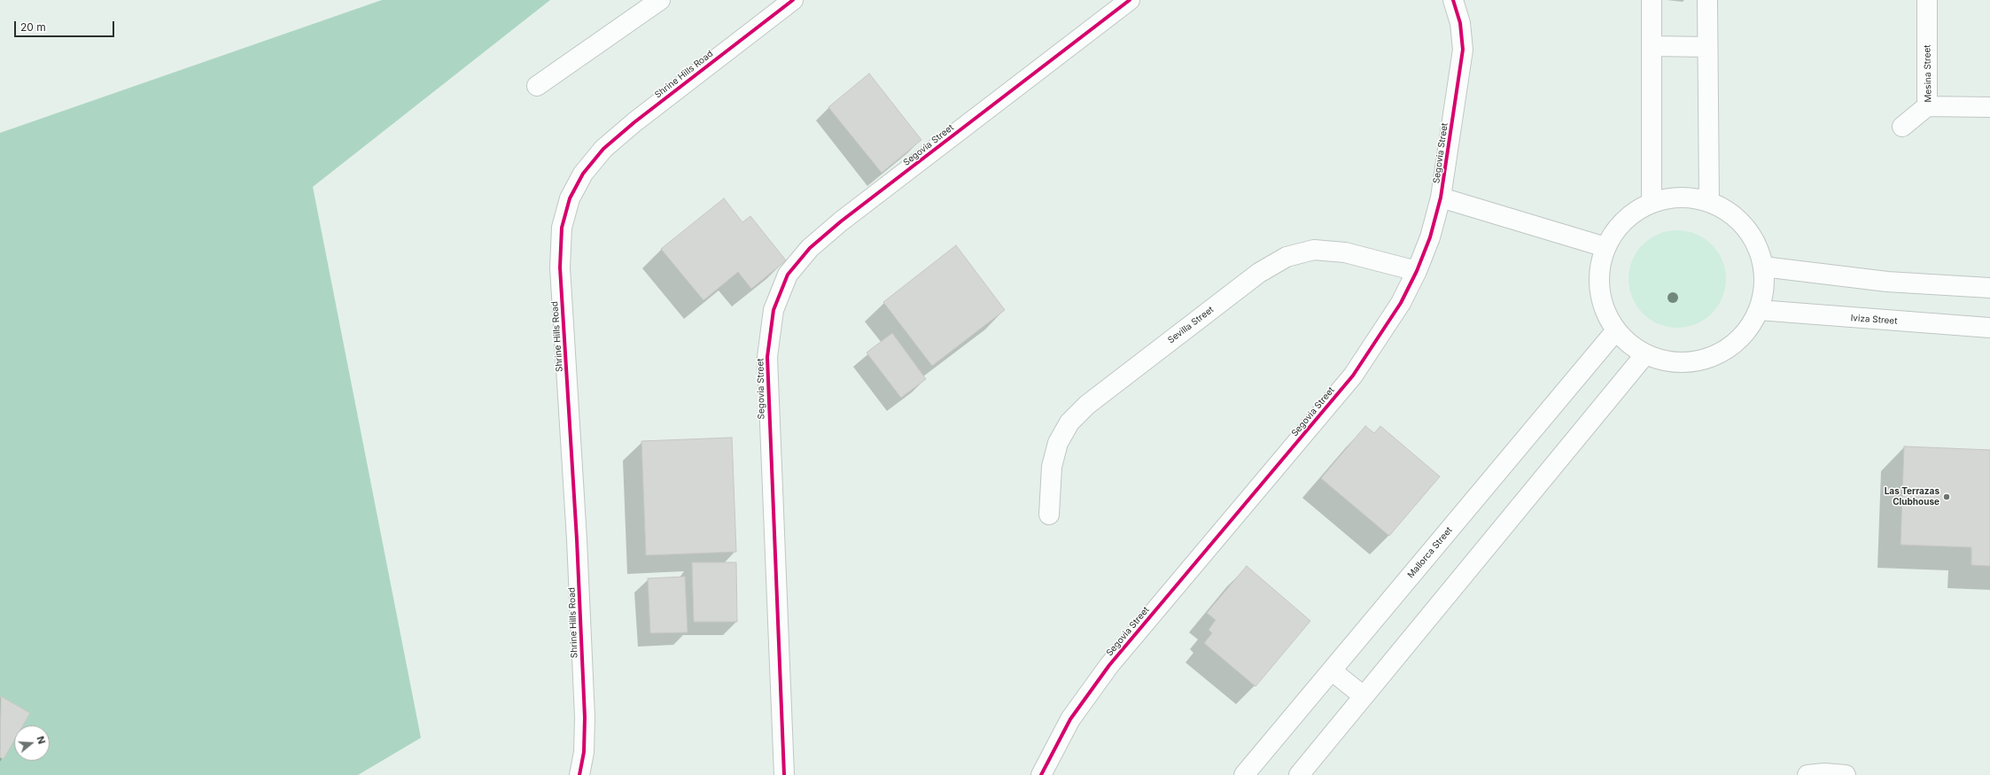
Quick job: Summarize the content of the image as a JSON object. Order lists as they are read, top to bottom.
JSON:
{
  "streets": {
    "street": [
      "Mesina Street",
      "Shrine Hills Road",
      "Segovia Street",
      "Iviza Street",
      "Sevilla Street",
      "Mallorca Street"
    ]
  },
  "crossings": [
    ["Segovia Street", "Sevilla Street"]
  ],
  "places": ["Las Terrazas Clubhouse"],
  "scale_bar": "20 m",
  "north": "right"
}
